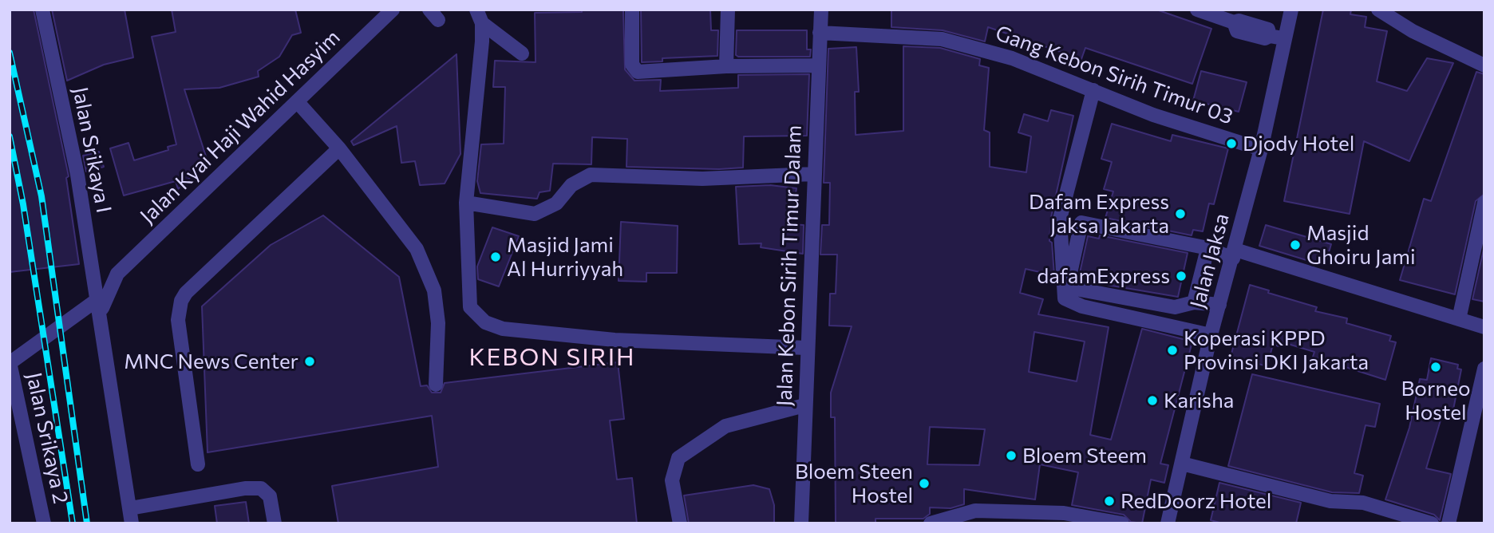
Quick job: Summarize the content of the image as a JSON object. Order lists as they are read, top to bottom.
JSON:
{
  "streets": {
    "street": [
      "Gang Kebon Sirih Timur 03",
      "Jalan Kyai Haji Wahid Hasyim",
      "Jalan Srikaya I",
      "Jalan Jaksa",
      "Jalan Kebon Sirih Timur Dalam",
      "Jalan Srikaya 2"
    ]
  },
  "crossings": [
    ["Gang Kebon Sirih Timur 03", "Jalan Jaksa"],
    ["Gang Kebon Sirih Timur 03", "Jalan Kebon Sirih Timur Dalam"]
  ],
  "districts": ["KEBON SIRIH"],
  "places": [
    "Djody Hotel",
    "Dafam Express Jaksa Jakarta",
    "Masjid Ghoiru Jami",
    "Masjid Jami Al Hurriyyah",
    "dafamExpress",
    "Koperasi KPPD Provinsi DKI Jakarta",
    "MNC News Center",
    "Borneo Hostel",
    "Karisha",
    "Bloem Steem",
    "Bloem Steen Hostel",
    "RedDoorz Hotel"
  ]
}
